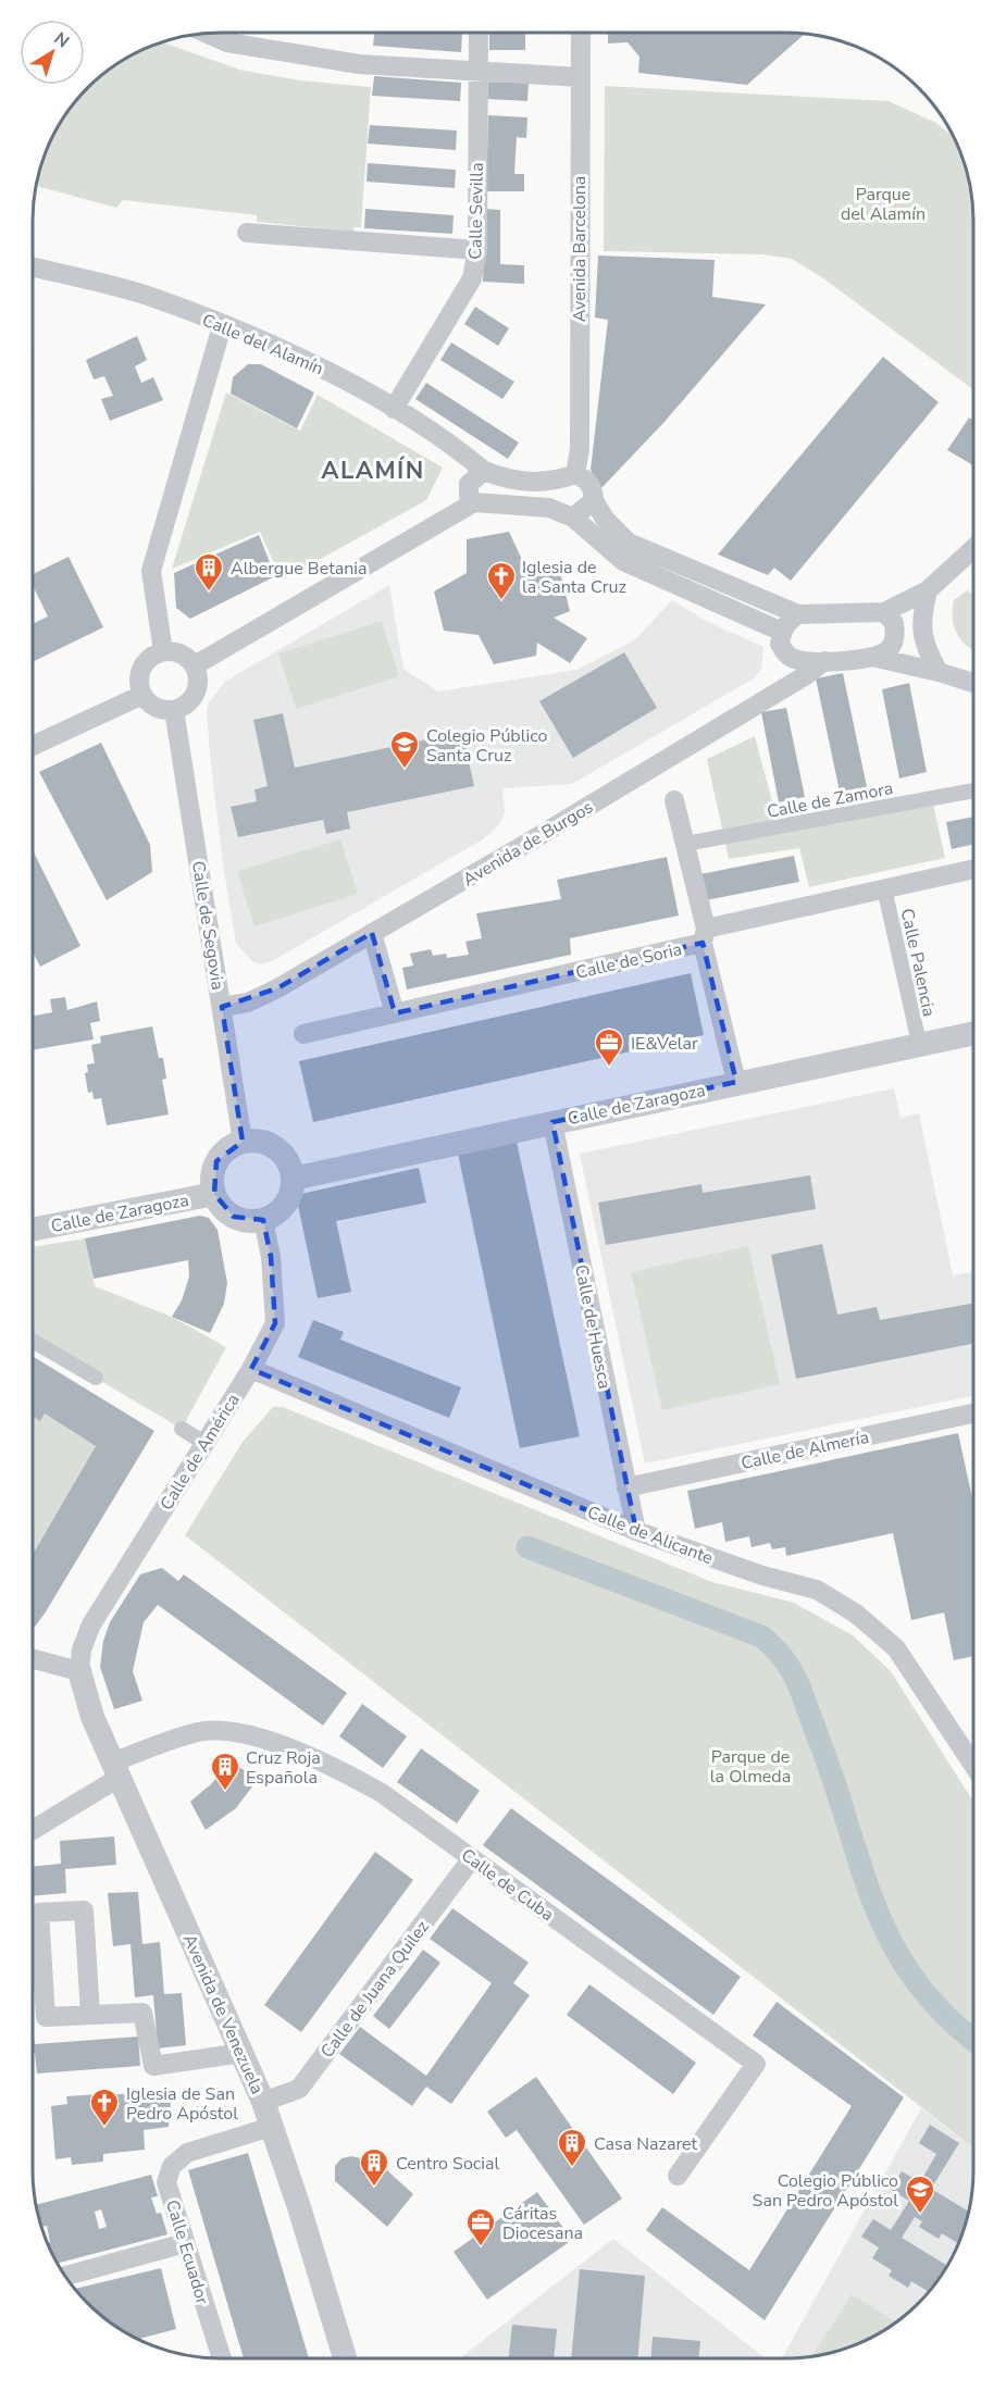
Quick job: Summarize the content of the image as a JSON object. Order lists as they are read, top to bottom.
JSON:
{
  "streets": {
    "street": [
      "Calle Sevilla",
      "Avenida Barcelona",
      "Calle del Alamín",
      "Calle de Zamora",
      "Avenida de Burgos",
      "Calle de Segovia",
      "Calle de Soria",
      "Calle Palencia",
      "Calle de Zaragoza",
      "Calle de Huesca",
      "Calle de Almería",
      "Calle de América",
      "Calle de Alicante",
      "Calle de Cuba",
      "Calle de Juana Quilez",
      "Avenida de Venezuela",
      "Calle Ecuador"
    ]
  },
  "crossings": [
    ["Calle Sevilla", "Calle del Alamín"],
    ["Avenida de Burgos", "Calle de Segovia"],
    ["Calle de Segovia", "Calle de Zaragoza"],
    ["Calle de Segovia", "Calle de América"],
    ["Calle de Soria", "Calle Palencia"],
    ["Calle Palencia", "Calle de Zaragoza"],
    ["Calle de Zaragoza", "Calle de Huesca"],
    ["Calle de Zaragoza", "Calle de América"],
    ["Calle de Huesca", "Calle de Almería"],
    ["Calle de Huesca", "Calle de Alicante"],
    ["Calle de América", "Calle de Alicante"],
    ["Calle de América", "Avenida de Venezuela"],
    ["Calle de Cuba", "Calle de Juana Quilez"],
    ["Calle de Cuba", "Avenida de Venezuela"],
    ["Calle de Juana Quilez", "Avenida de Venezuela"],
    ["Avenida de Venezuela", "Calle Ecuador"]
  ],
  "districts": ["ALAMÍN"],
  "parks": ["Parque del Alamín", "Parque de la Olmeda"],
  "places": {
    "building": [
      "Albergue Betania",
      "Cruz Roja Española",
      "Casa Nazaret",
      "Centro Social"
    ],
    "church": ["Iglesia de la Santa Cruz", "Iglesia de San Pedro Apóstol"],
    "school or university": ["Colegio Público Santa Cruz", "Colegio Público San Pedro Apóstol"],
    "office": ["IE&Velar", "Cáritas Diocesana"]
  },
  "north": "top right"
}
